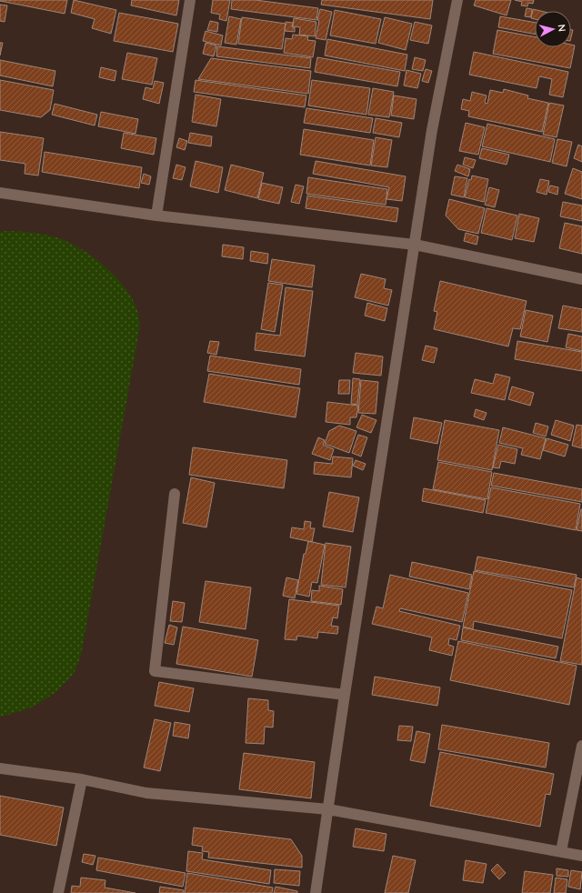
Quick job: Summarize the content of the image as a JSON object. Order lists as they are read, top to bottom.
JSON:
{
  "north": "right"
}
